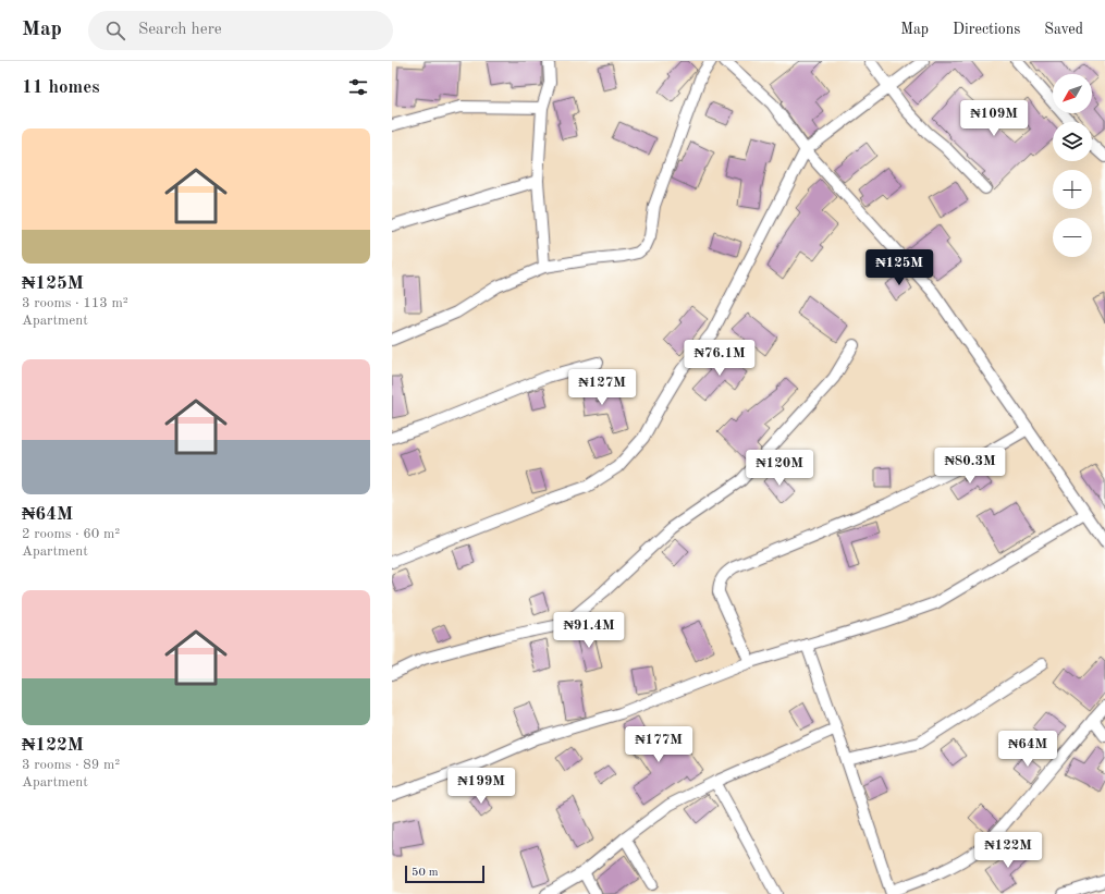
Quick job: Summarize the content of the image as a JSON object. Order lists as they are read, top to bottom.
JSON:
{
  "scale_bar": "50 m",
  "north": "bottom left",
  "page": {
    "header": "Map",
    "search": "Search here",
    "nav": ["Map", "Directions", "Saved"],
    "heading": "11 homes",
    "map_buttons": ["+", "−"],
    "price": [
      "₦109M",
      "₦125M",
      "₦76.1M",
      "₦127M",
      "₦80.3M",
      "₦120M",
      "₦91.4M",
      "₦177M",
      "₦64M",
      "₦199M",
      "₦122M"
    ],
    "list": [
      {
        "name": "₦125M",
        "note": "3 rooms · 113 m² · Apartment"
      },
      {
        "name": "₦64M",
        "note": "2 rooms · 60 m² · Apartment"
      },
      {
        "name": "₦122M",
        "note": "3 rooms · 89 m² · Apartment"
      }
    ],
    "scale": "50 m"
  }
}
